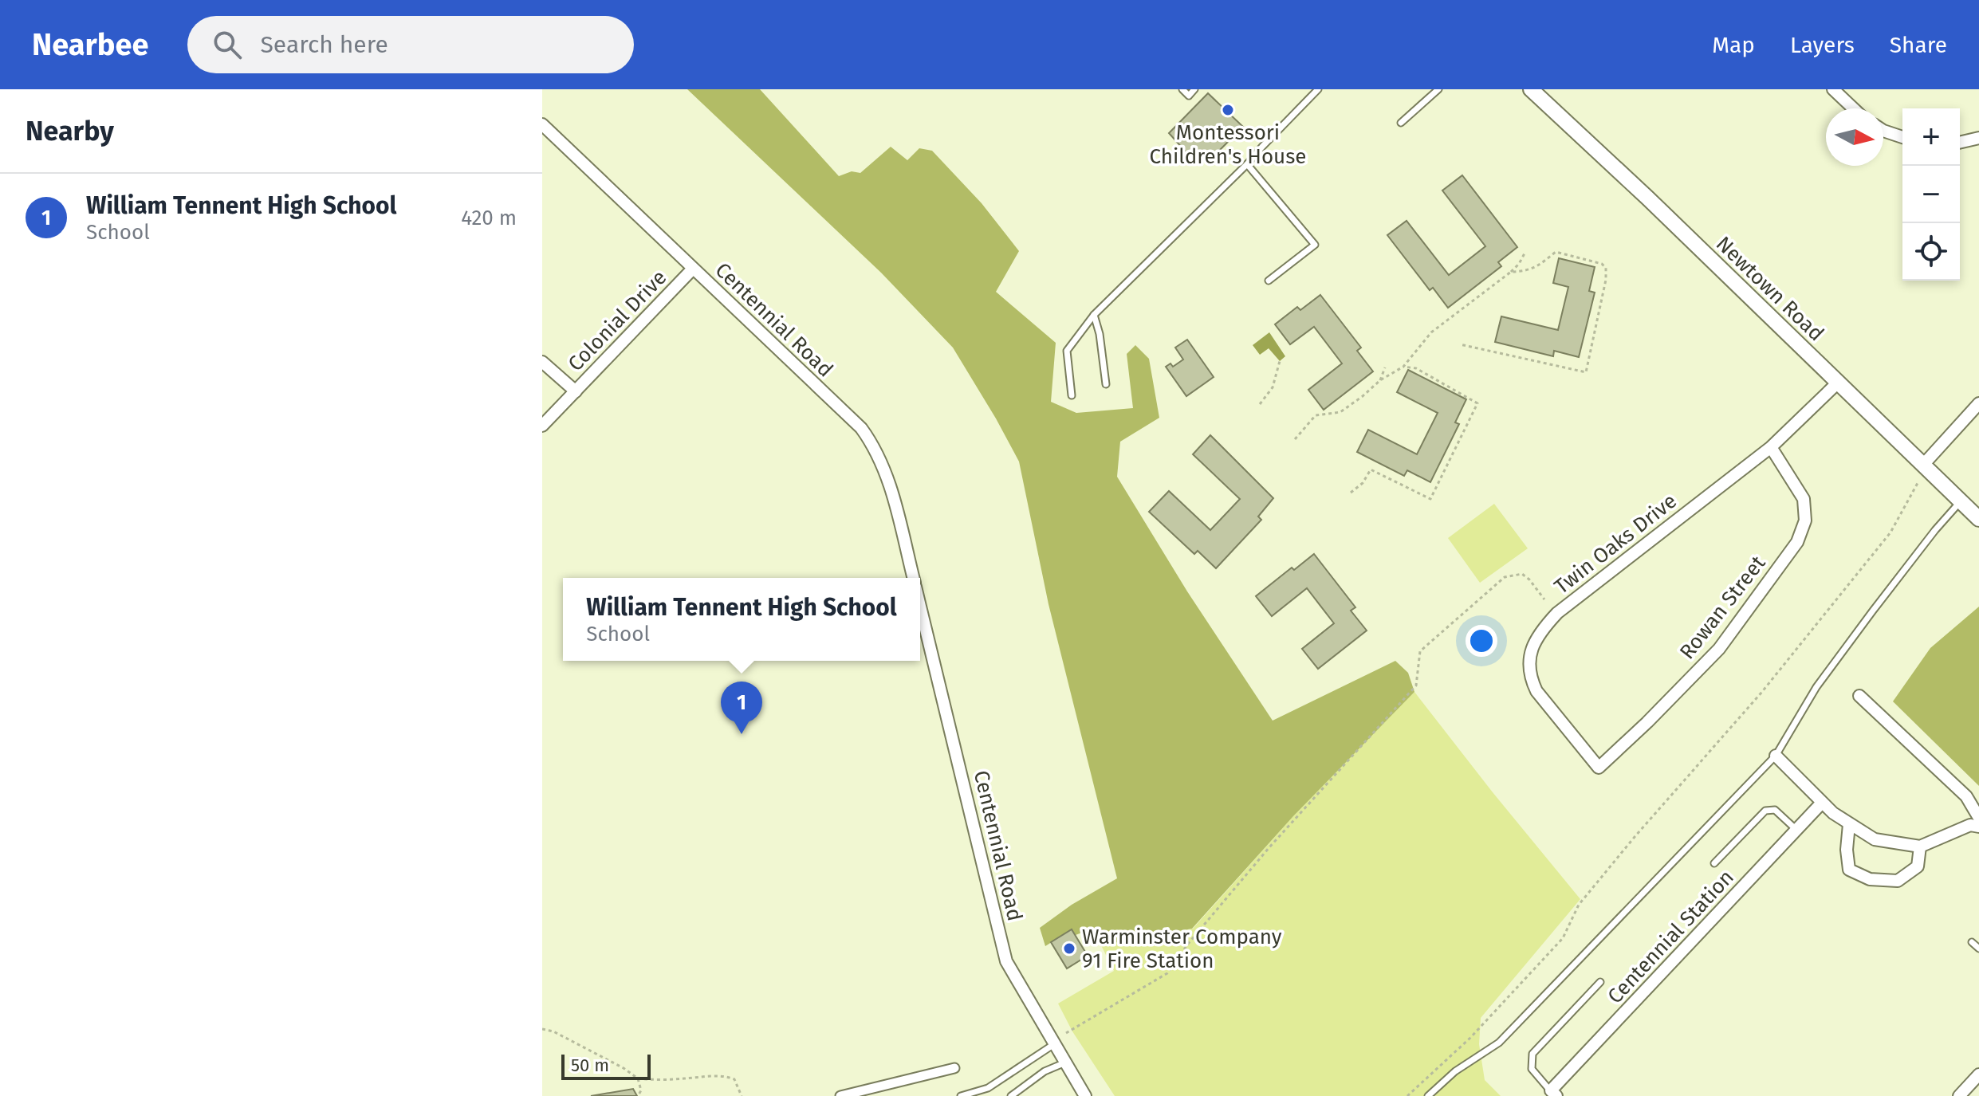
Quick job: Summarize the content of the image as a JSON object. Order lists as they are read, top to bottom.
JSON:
{
  "streets": {
    "street": [
      "Newtown Road",
      "Centennial Road",
      "Colonial Drive",
      "Twin Oaks Drive",
      "Rowan Street",
      "Centennial Station"
    ]
  },
  "crossings": [
    ["Newtown Road", "Twin Oaks Drive"],
    ["Centennial Road", "Colonial Drive"],
    ["Twin Oaks Drive", "Rowan Street"]
  ],
  "places": ["Montessori Children's House", "Warminster Company 91 Fire Station"],
  "scale_bar": "50 m",
  "north": "right",
  "page": {
    "header": "Nearbee",
    "search": "Search here",
    "nav": ["Map", "Layers", "Share"],
    "heading": "Nearby",
    "map_buttons": ["+", "−"],
    "list": [
      {
        "mark": "1",
        "name": "William Tennent High School",
        "note": "School",
        "value": "420 m"
      }
    ],
    "popup": ["William Tennent High School", "School"],
    "pins": "1",
    "scale": "50 m"
  }
}
